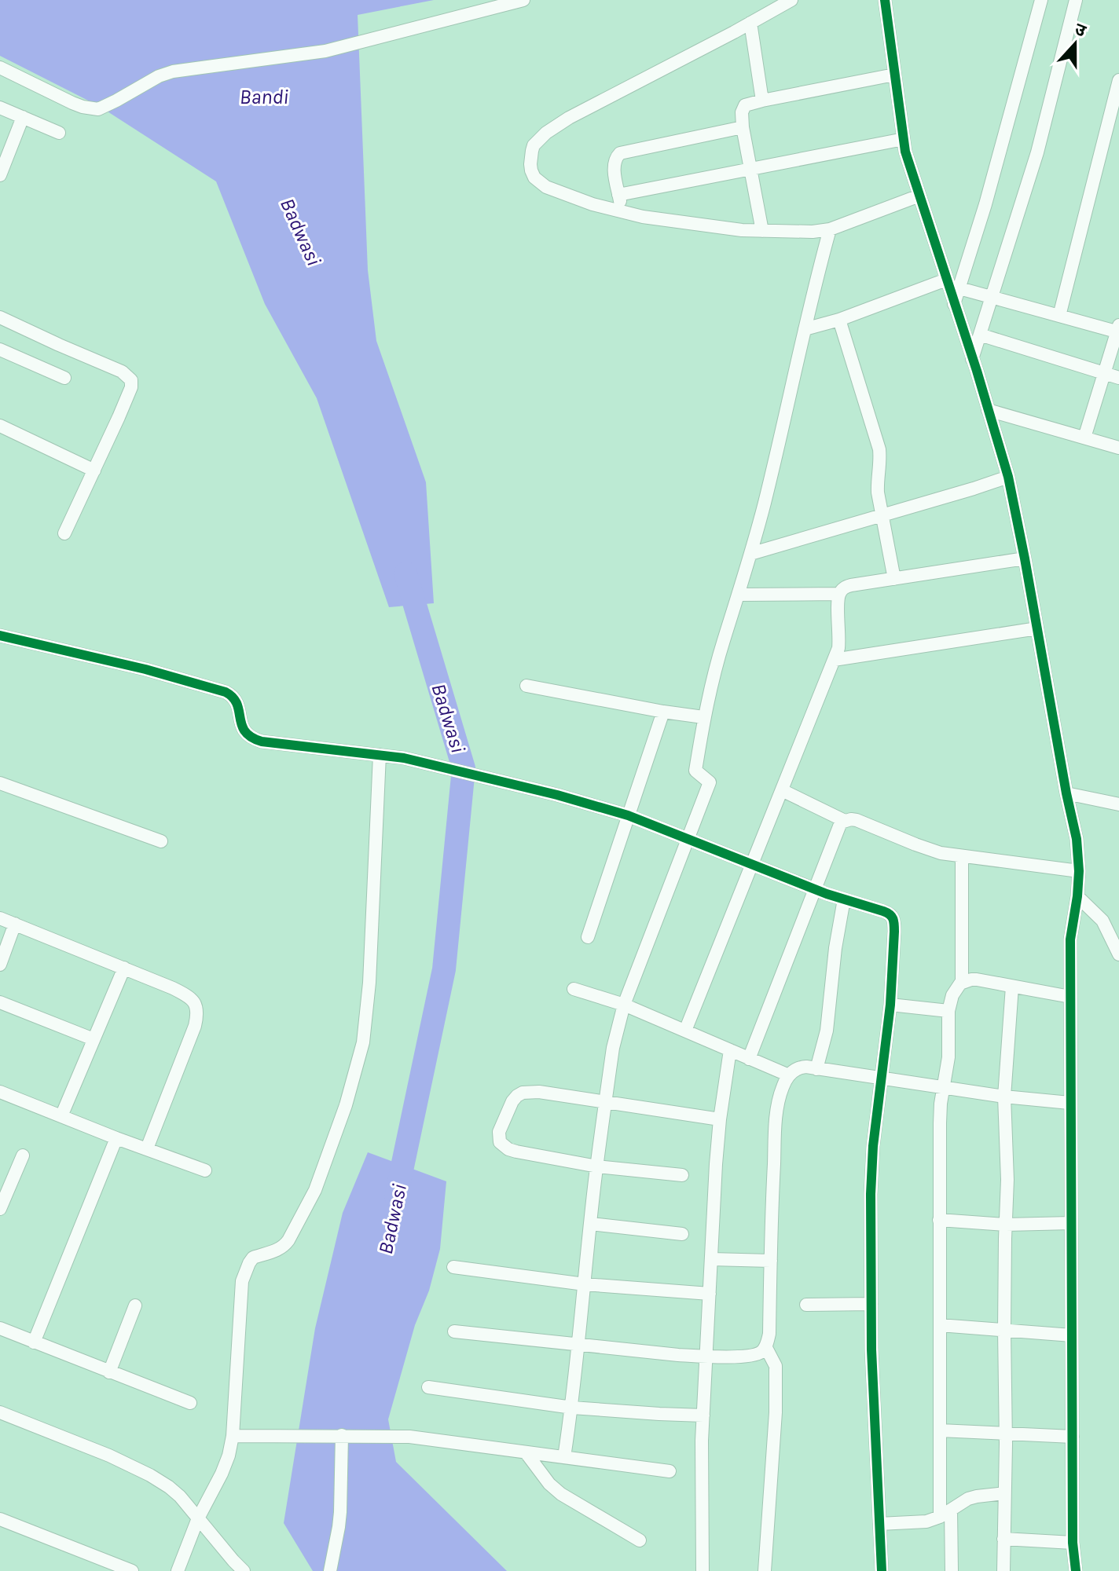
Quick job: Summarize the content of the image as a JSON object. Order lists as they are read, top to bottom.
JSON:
{
  "water": ["Bandi", "Badwasi"],
  "north": "top"
}
